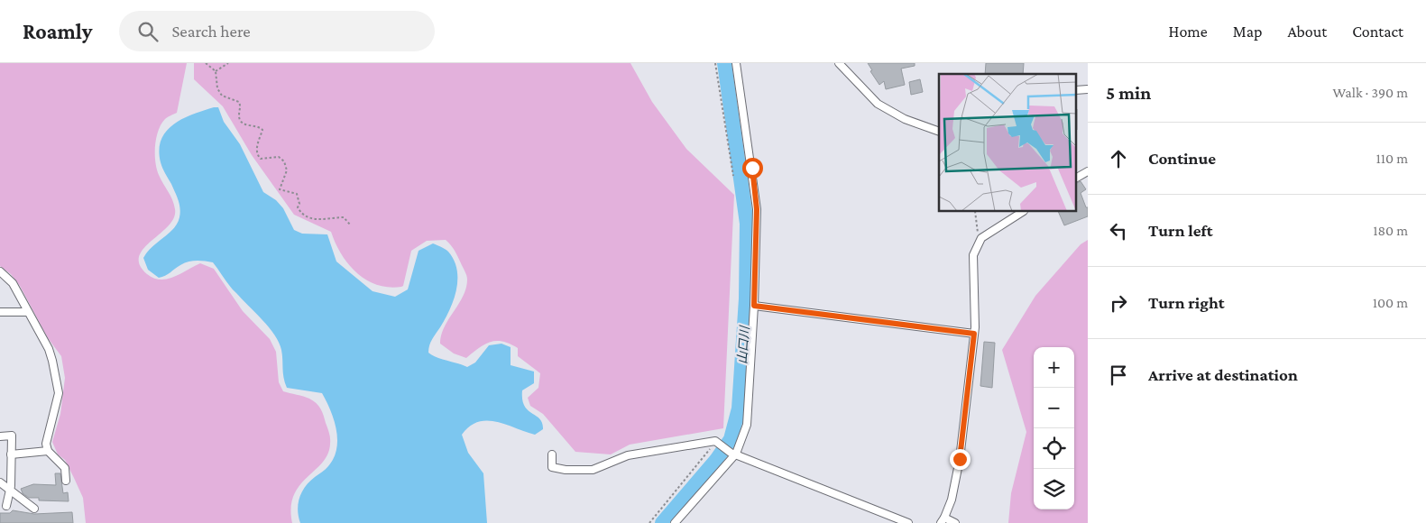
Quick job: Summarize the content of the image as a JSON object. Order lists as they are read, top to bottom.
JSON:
{
  "water": ["山口川"],
  "page": {
    "header": "Roamly",
    "search": "Search here",
    "nav": [
      "Home",
      "Map",
      "About",
      "Contact"
    ],
    "heading": ["5 min", "Walk · 390 m"],
    "list": [
      ["Continue", "110 m"],
      ["Turn left", "180 m"],
      ["Turn right", "100 m"],
      "Arrive at destination"
    ],
    "map_buttons": ["+", "−"]
  }
}
